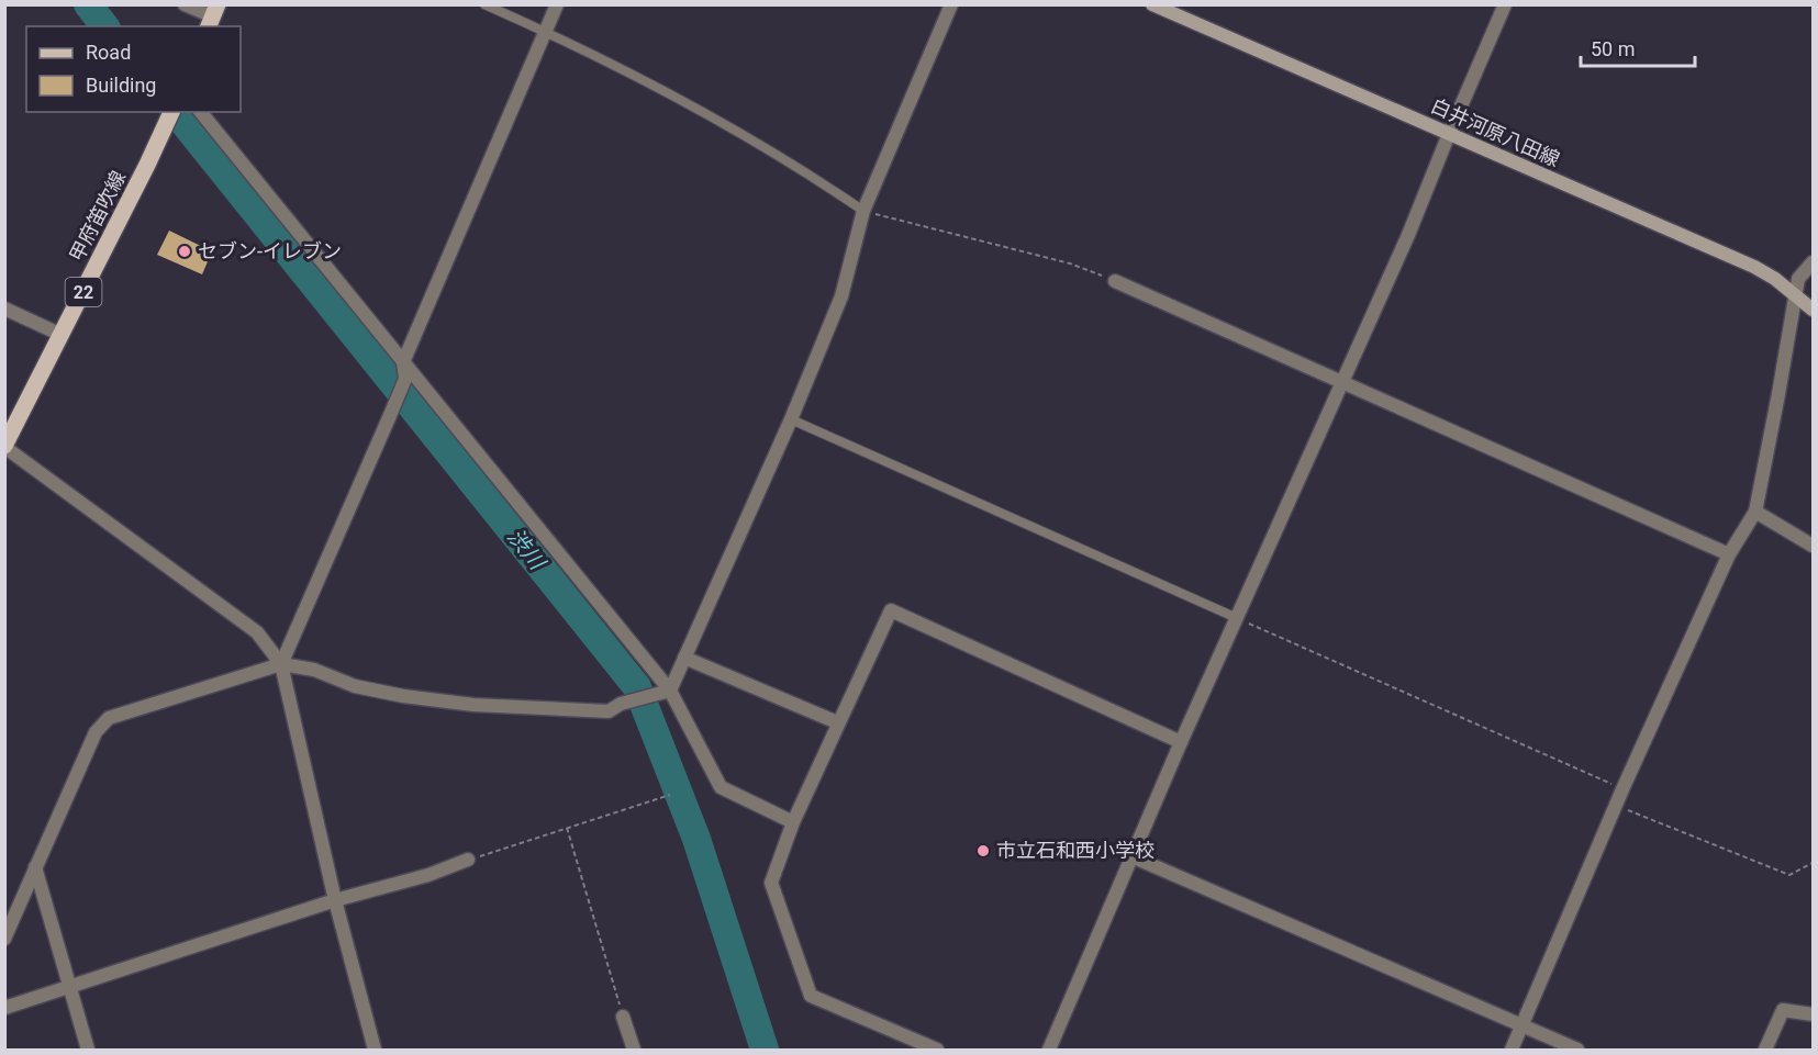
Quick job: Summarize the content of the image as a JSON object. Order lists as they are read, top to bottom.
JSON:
{
  "streets": {
    "main road": ["白井河原八田線", "甲府笛吹線", "22"]
  },
  "water": ["渋川"],
  "places": ["セブン-イレブン", "市立石和西小学校"],
  "legend": ["Road", "Building"],
  "scale_bar": "50 m"
}
